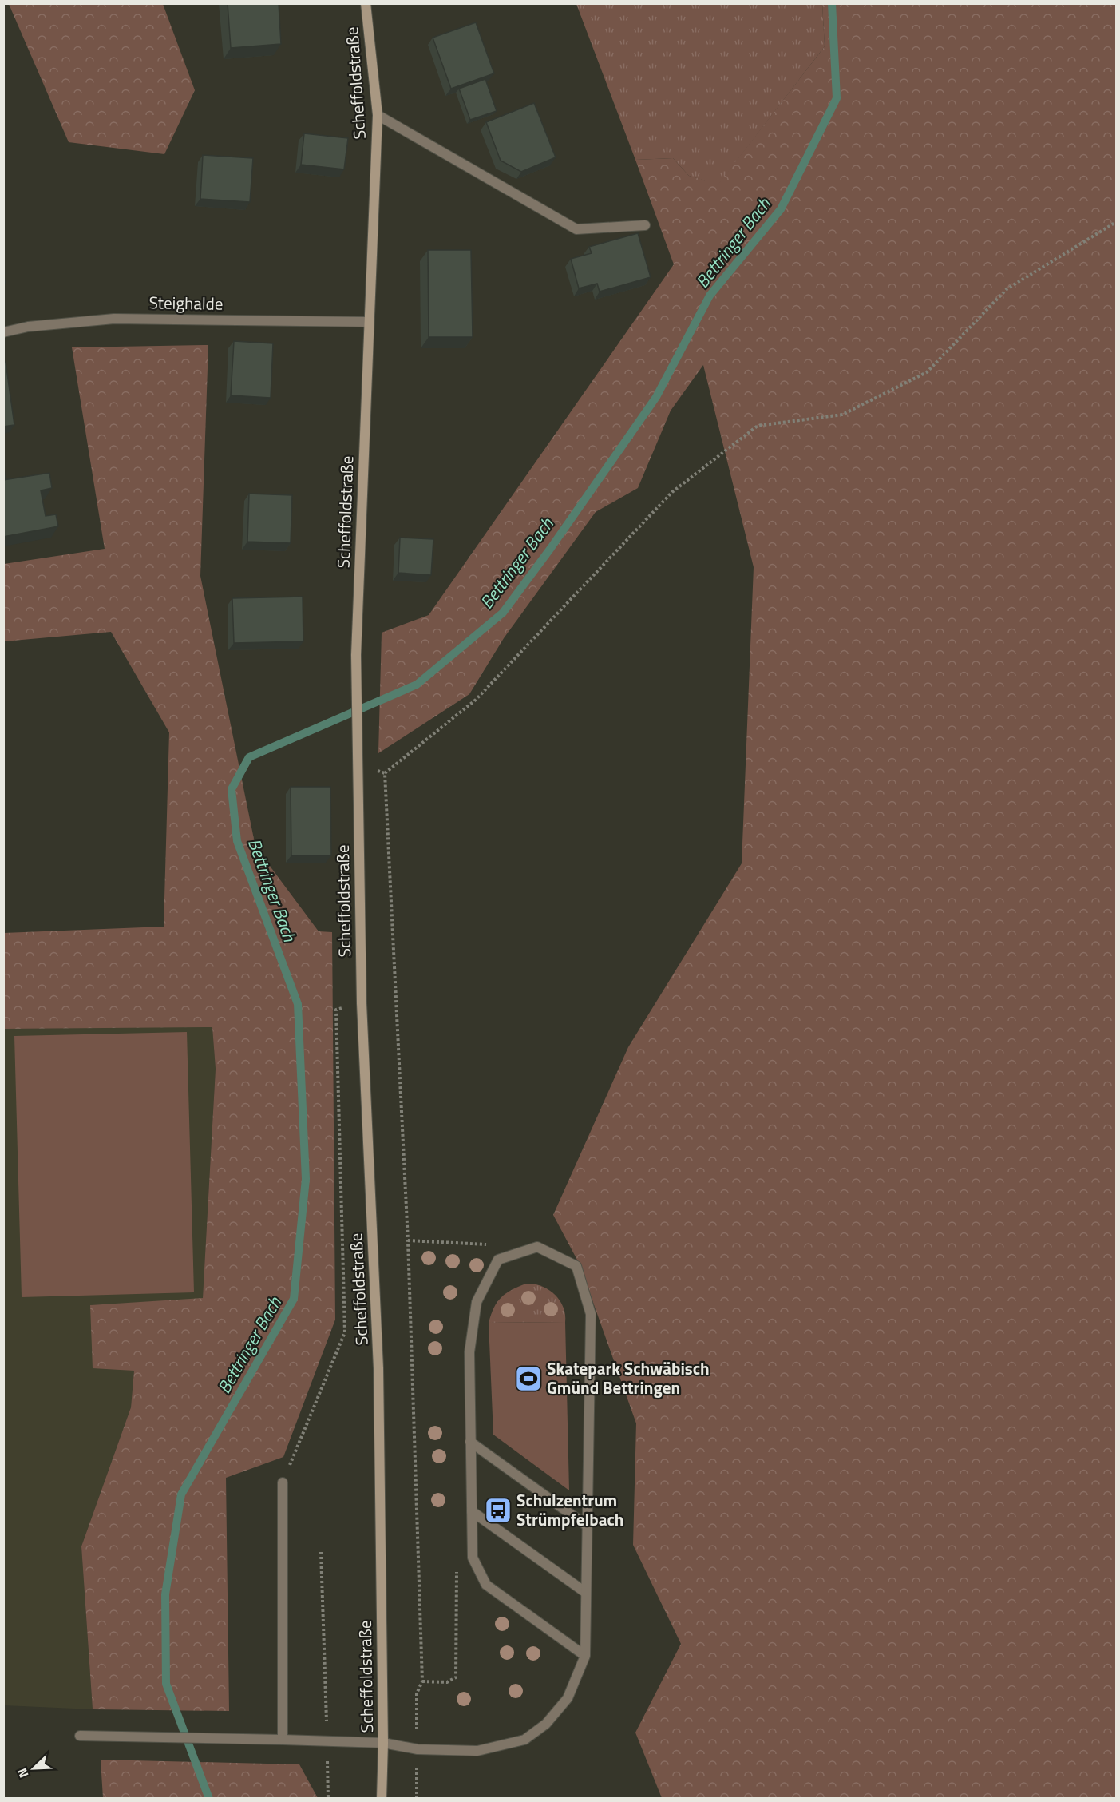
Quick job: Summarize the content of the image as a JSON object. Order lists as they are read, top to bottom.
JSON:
{
  "streets": {
    "main road": ["Scheffoldstraße"],
    "street": ["Steighalde"]
  },
  "crossings": [
    ["Scheffoldstraße", "Steighalde"]
  ],
  "water": ["Bettringer Bach"],
  "places": {
    "sports": ["Skatepark Schwäbisch Gmünd Bettringen"],
    "bus stop": ["Schulzentrum Strümpfelbach"]
  },
  "north": "bottom left"
}
